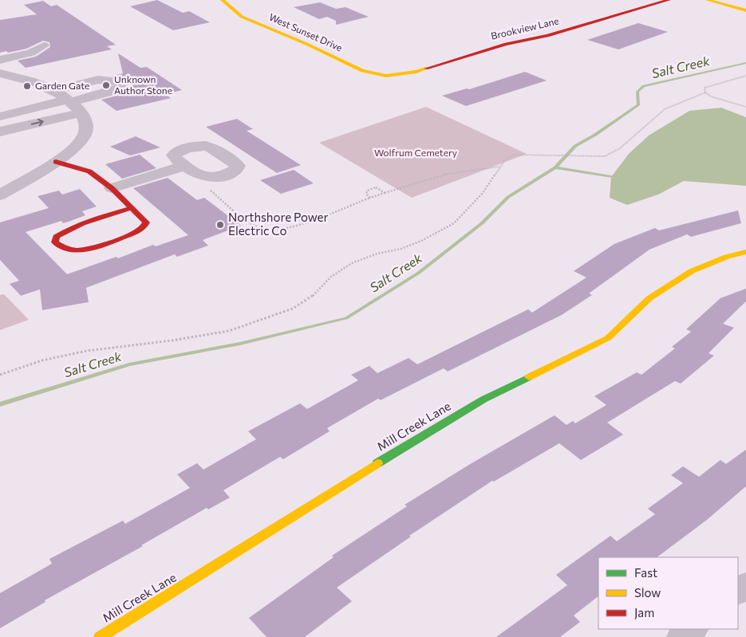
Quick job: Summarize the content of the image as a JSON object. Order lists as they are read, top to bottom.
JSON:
{
  "streets": {
    "street": ["Brookview Lane", "West Sunset Drive", "Mill Creek Lane"]
  },
  "crossings": [
    ["Brookview Lane", "West Sunset Drive"]
  ],
  "water": ["Salt Creek"],
  "parks": ["Wolfrum Cemetery"],
  "places": ["Unknown Author Stone", "Garden Gate", "Northshore Power Electric Co"],
  "legend": ["Fast", "Slow", "Jam"]
}
